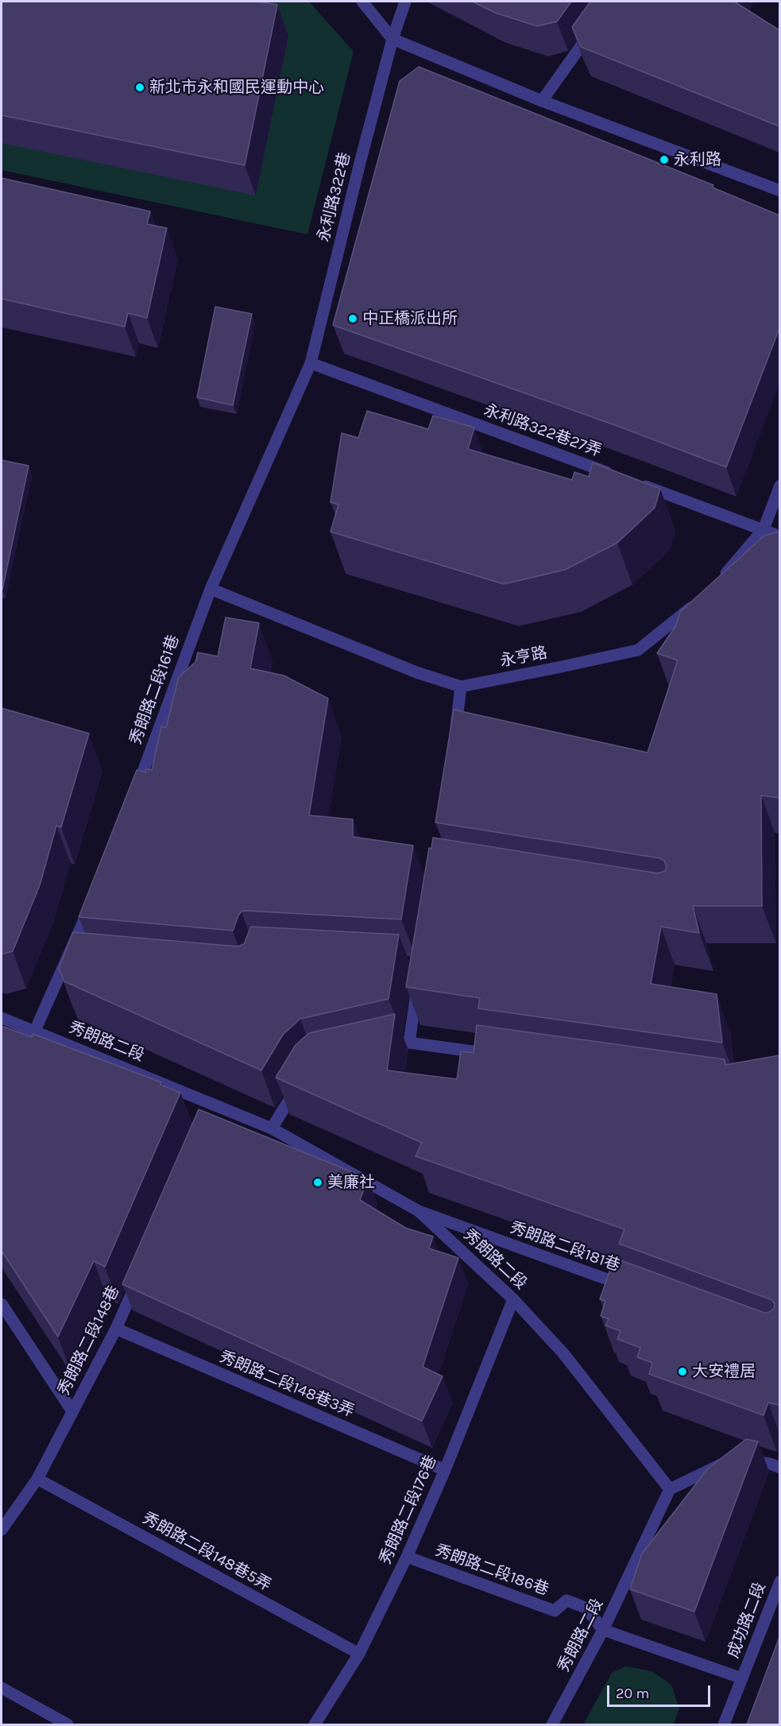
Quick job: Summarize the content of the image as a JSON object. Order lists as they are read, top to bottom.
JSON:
{
  "streets": {
    "street": [
      "永利路322巷",
      "永利路322巷27弄",
      "永亨路",
      "秀朗路二段161巷",
      "秀朗路二段",
      "秀朗路二段181巷",
      "秀朗路二段148巷",
      "秀朗路二段148巷3弄",
      "秀朗路二段176巷",
      "秀朗路二段148巷5弄",
      "秀朗路二段186巷",
      "成功路二段"
    ]
  },
  "crossings": [
    ["永利路322巷", "永利路322巷27弄"],
    ["永利路322巷", "秀朗路二段161巷"],
    ["永利路322巷27弄", "秀朗路二段161巷"],
    ["永亨路", "秀朗路二段161巷"],
    ["秀朗路二段", "秀朗路二段181巷"],
    ["秀朗路二段", "秀朗路二段176巷"],
    ["秀朗路二段", "秀朗路二段186巷"],
    ["秀朗路二段148巷", "秀朗路二段148巷3弄"],
    ["秀朗路二段148巷", "秀朗路二段148巷5弄"],
    ["秀朗路二段148巷3弄", "秀朗路二段176巷"],
    ["秀朗路二段176巷", "秀朗路二段148巷5弄"],
    ["秀朗路二段176巷", "秀朗路二段186巷"]
  ],
  "places": [
    "新北市永和國民運動中心",
    "永利路",
    "中正橋派出所",
    "美廉社",
    "大安禮居"
  ],
  "scale_bar": "20 m"
}
